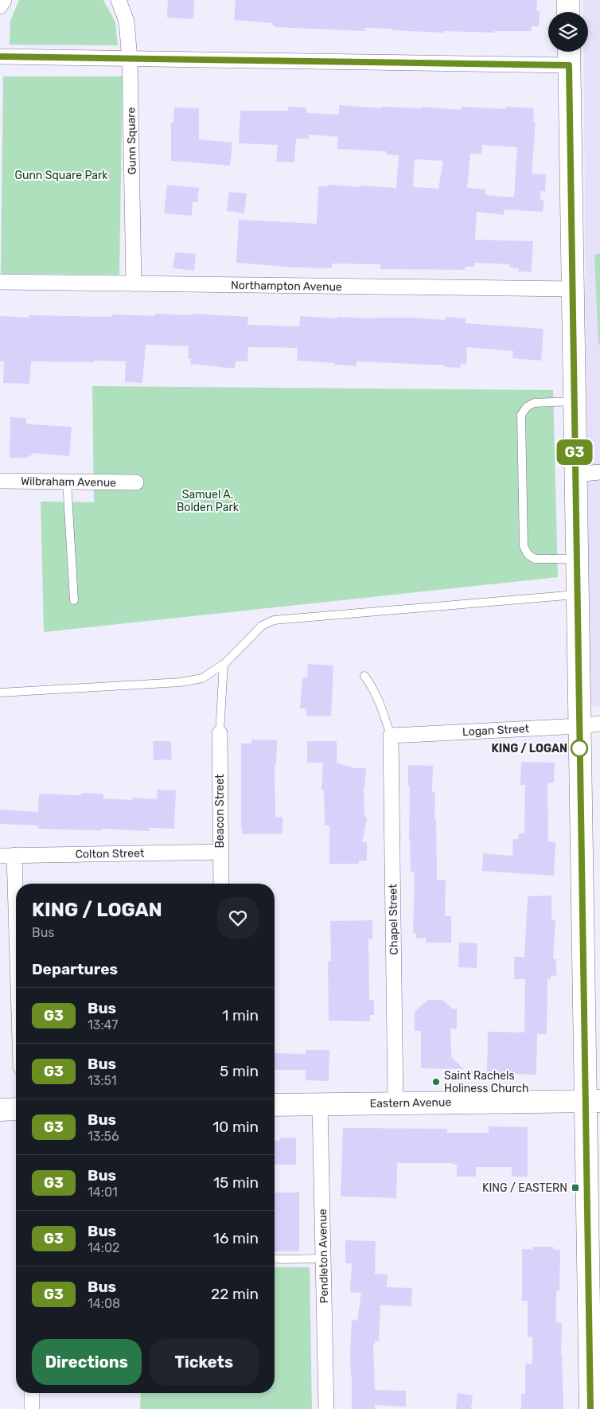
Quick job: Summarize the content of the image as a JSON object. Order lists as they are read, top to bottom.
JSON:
{
  "streets": {
    "street": [
      "Gunn Square",
      "Northampton Avenue",
      "Wilbraham Avenue",
      "Logan Street",
      "Beacon Street",
      "Colton Street",
      "Chapel Street",
      "Eastern Avenue",
      "Pendleton Avenue"
    ]
  },
  "crossings": [
    ["Gunn Square", "Northampton Avenue"],
    ["Logan Street", "Chapel Street"],
    ["Beacon Street", "Colton Street"],
    ["Chapel Street", "Eastern Avenue"],
    ["Eastern Avenue", "Pendleton Avenue"]
  ],
  "parks": ["Gunn Square Park", "Samuel A. Bolden Park"],
  "places": {
    "other": ["KING / LOGAN", "Saint Rachels Holiness Church"],
    "transit": ["KING / EASTERN"]
  },
  "lines": ["bus line G3"],
  "page": {
    "on_map": "G3",
    "heading": [
      ["KING / LOGAN", "Bus"],
      "Departures"
    ],
    "list": [
      {
        "mark": "G3",
        "name": "Bus",
        "note": "13:47",
        "value": "1 min"
      },
      {
        "mark": "G3",
        "name": "Bus",
        "note": "13:51",
        "value": "5 min"
      },
      {
        "mark": "G3",
        "name": "Bus",
        "note": "13:56",
        "value": "10 min"
      },
      {
        "mark": "G3",
        "name": "Bus",
        "note": "14:01",
        "value": "15 min"
      },
      {
        "mark": "G3",
        "name": "Bus",
        "note": "14:02",
        "value": "16 min"
      },
      {
        "mark": "G3",
        "name": "Bus",
        "note": "14:08",
        "value": "22 min"
      }
    ],
    "buttons": ["Directions", "Tickets"]
  }
}
